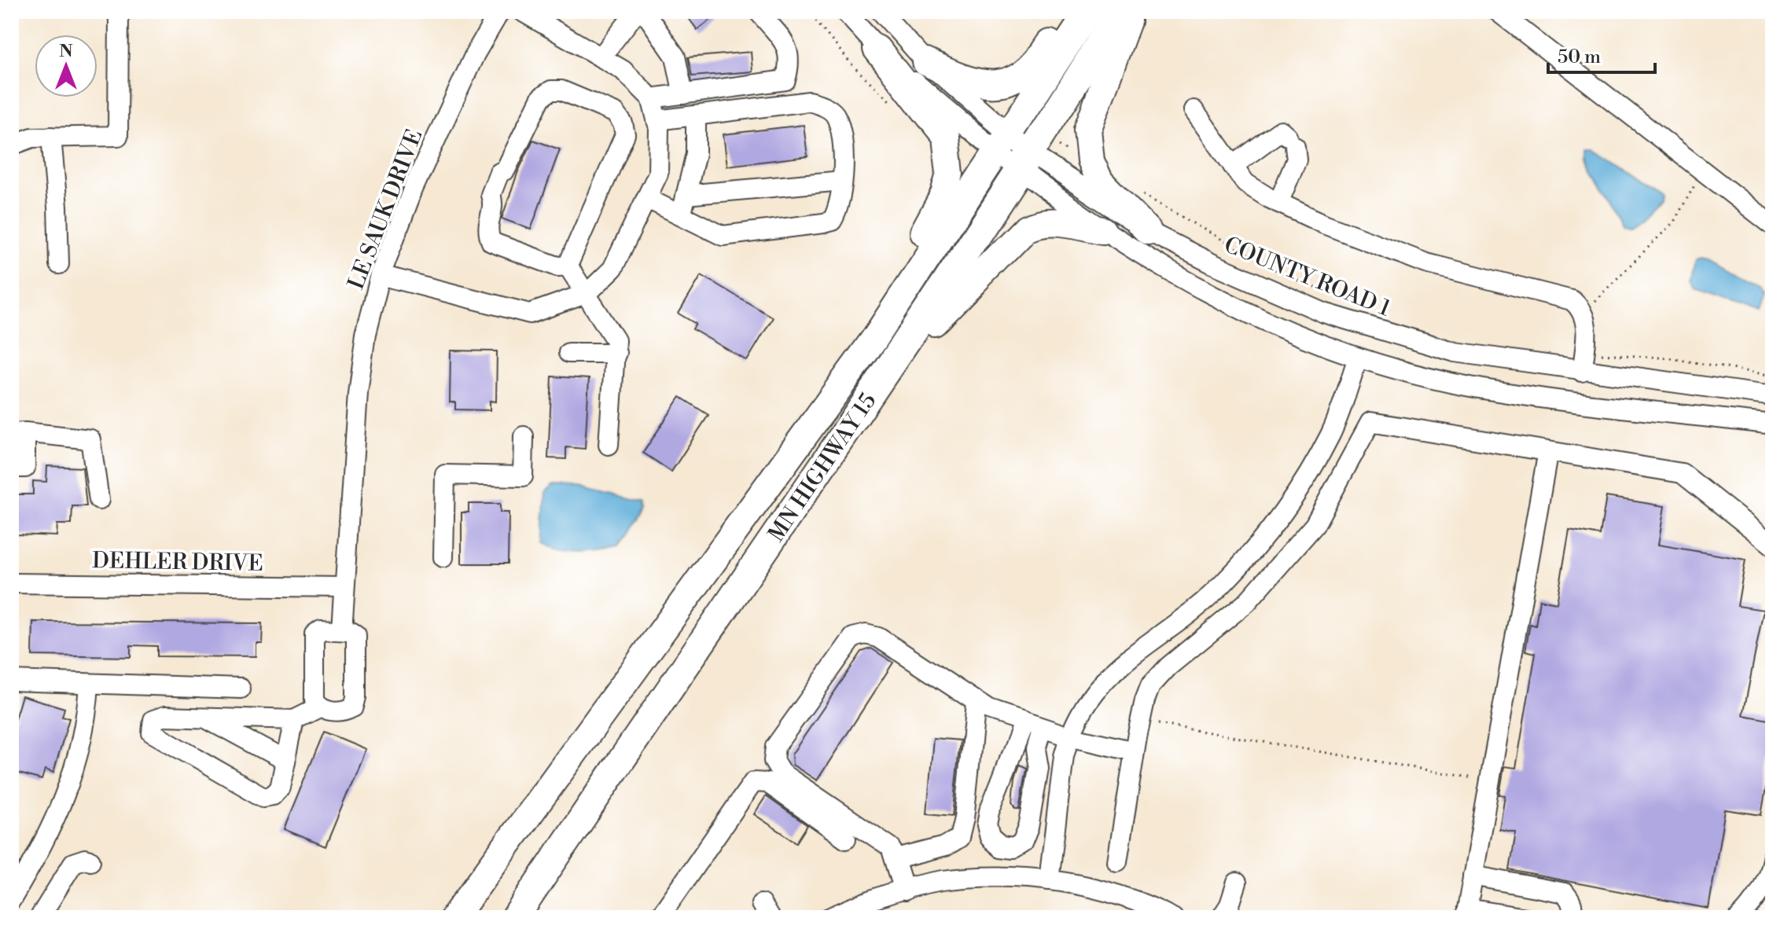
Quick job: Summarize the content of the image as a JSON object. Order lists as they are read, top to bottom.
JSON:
{
  "streets": {
    "highway": ["MN HIGHWAY 15"],
    "street": ["LE SAUK DRIVE", "COUNTY ROAD 1", "DEHLER DRIVE"]
  },
  "crossings": [
    ["LE SAUK DRIVE", "DEHLER DRIVE"],
    ["COUNTY ROAD 1", "MN HIGHWAY 15"]
  ],
  "scale_bar": "50 m",
  "north": "top"
}
